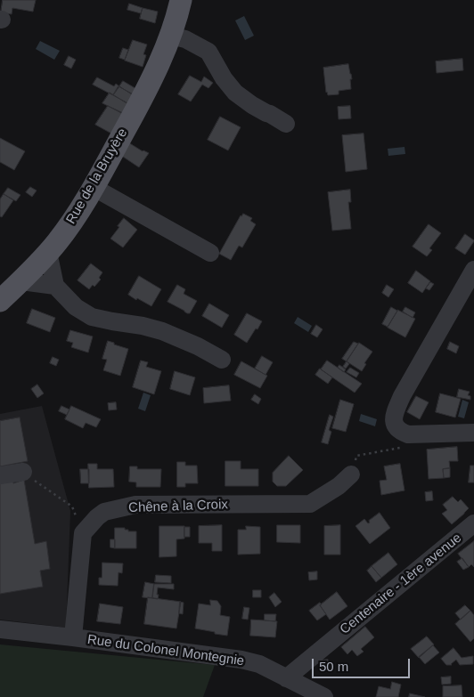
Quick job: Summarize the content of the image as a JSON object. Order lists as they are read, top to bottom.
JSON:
{
  "streets": {
    "main road": ["Rue de la Bruyère"],
    "street": ["Chêne à la Croix", "Centenaire - 1ère avenue", "Rue du Colonel Montegnie"]
  },
  "crossings": [
    ["Centenaire - 1ère avenue", "Rue du Colonel Montegnie"]
  ],
  "scale_bar": "50 m"
}
